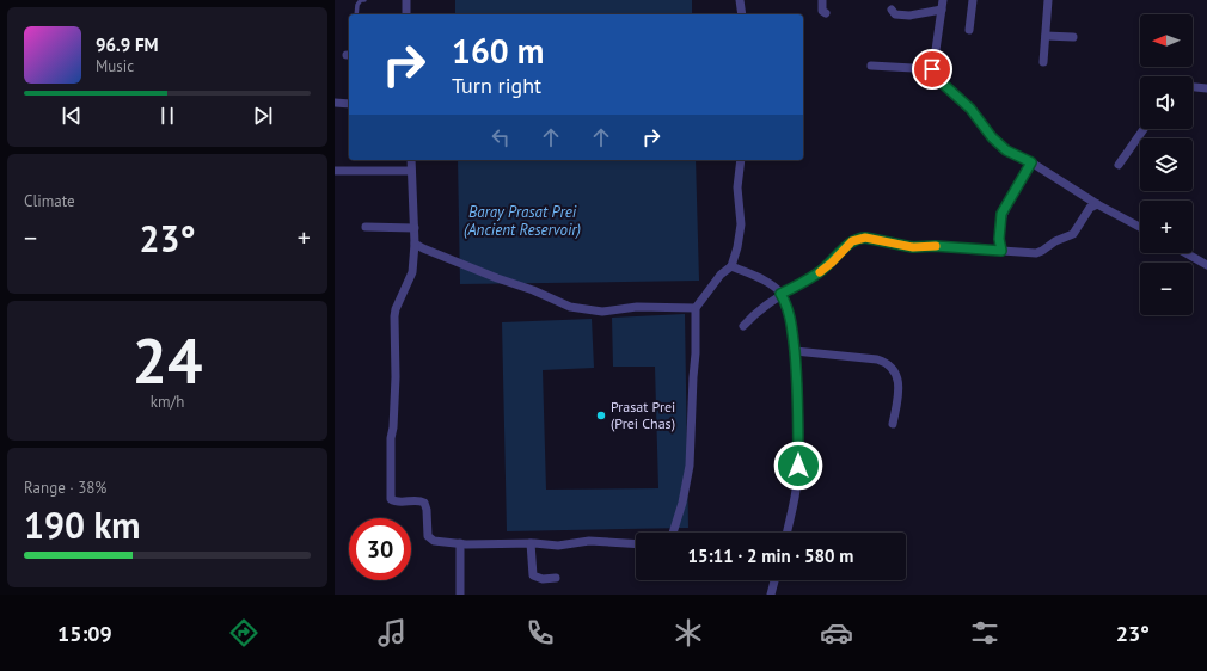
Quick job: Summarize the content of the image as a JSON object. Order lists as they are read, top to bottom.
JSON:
{
  "water": ["Baray Prasat Prei (Ancient Reservoir)"],
  "places": ["Prasat Prei (Prei Chas)"],
  "north": "left",
  "page": {
    "map_buttons": ["+", "−"],
    "turn": ["160 m", "Turn right"],
    "song": ["96.9 FM", "Music"],
    "tile": [
      "Climate",
      ["24", "km/h"],
      ["Range · 38%", "190 km"]
    ],
    "heat": ["−", "23°", "+"],
    "limit": "30",
    "trip": "15:11 · 2 min · 580 m",
    "tabs": ["15:09", "23°"]
  }
}
